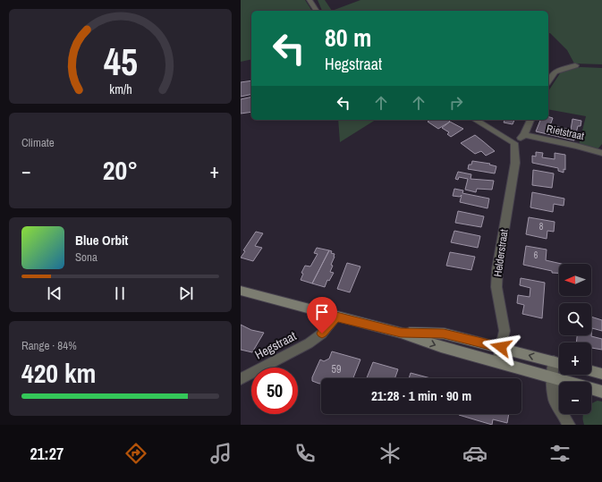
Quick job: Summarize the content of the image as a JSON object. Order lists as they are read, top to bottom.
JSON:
{
  "streets": {
    "street": ["Rietstraat", "Helderstraat", "Hegstraat"]
  },
  "house_numbers": ["8", "6", "59"],
  "north": "left",
  "page": {
    "turn": ["80 m", "Hegstraat"],
    "tile": [
      "Climate",
      ["Range · 84%", "420 km"]
    ],
    "heat": ["−", "20°", "+"],
    "song": ["Blue Orbit", "Sona"],
    "map_buttons": ["+", "−"],
    "limit": "50",
    "trip": "21:28 · 1 min · 90 m",
    "tabs": "21:27",
    "gauge": ["45", "km/h"]
  }
}
